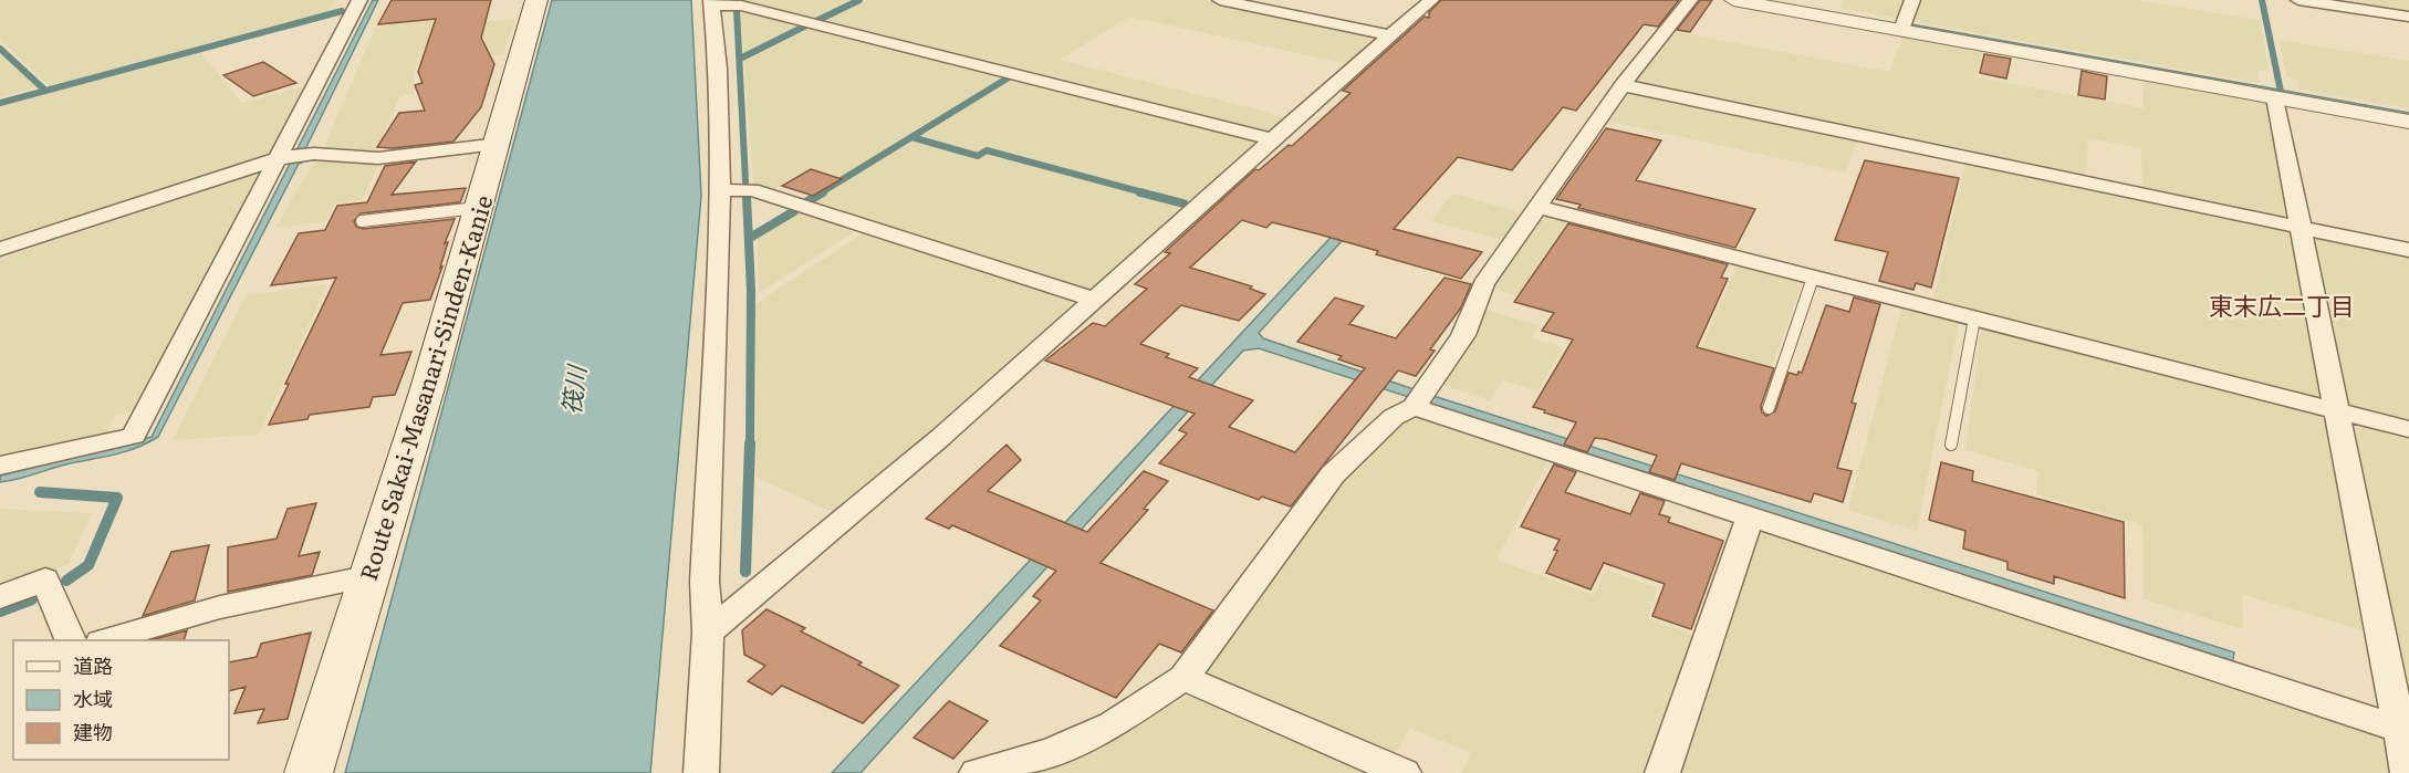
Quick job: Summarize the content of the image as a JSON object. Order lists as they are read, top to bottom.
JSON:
{
  "streets": {
    "main road": ["Route Sakai-Masanari-Sinden-Kanie"]
  },
  "districts": ["東末広二丁目"],
  "water": ["筏川"],
  "legend": ["道路", "水域", "建物"]
}
